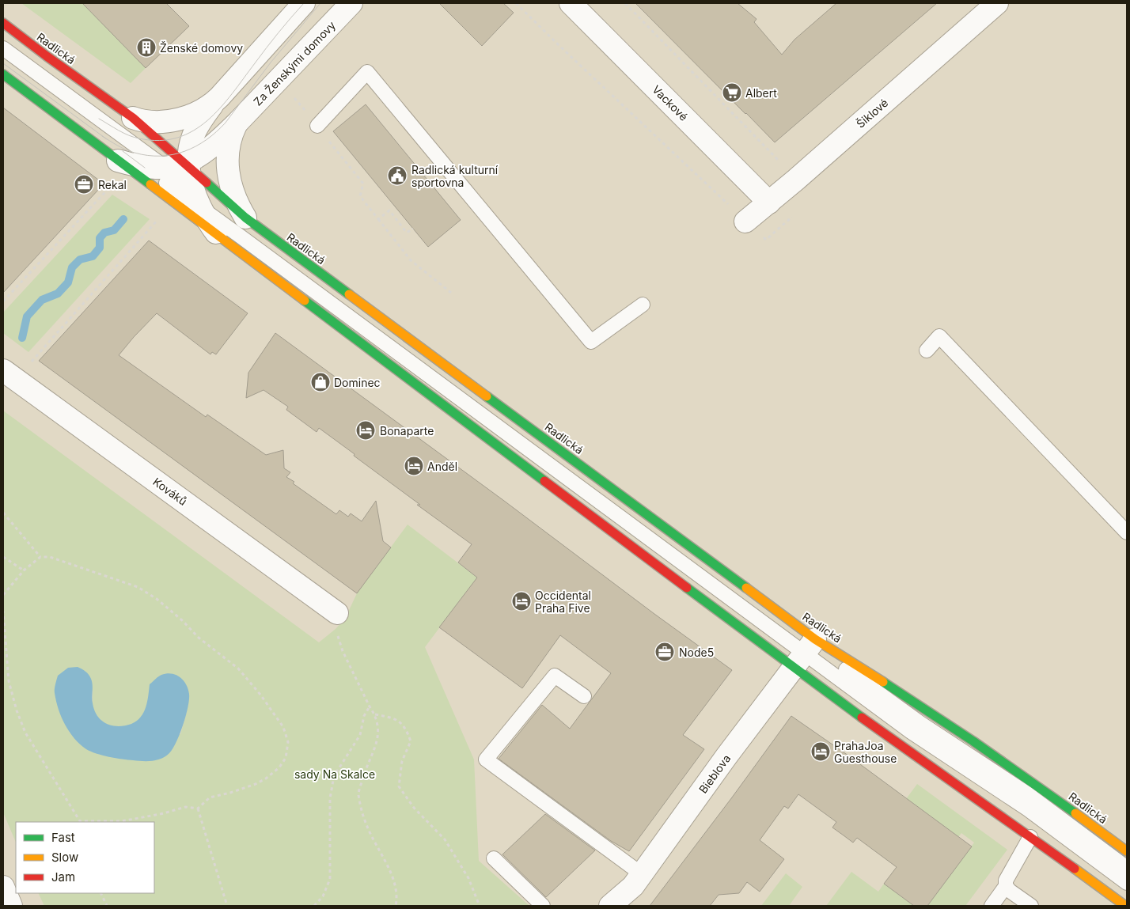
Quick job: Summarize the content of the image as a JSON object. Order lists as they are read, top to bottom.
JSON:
{
  "streets": {
    "main road": ["Radlická"],
    "street": [
      "Za Ženskými domovy",
      "Vackové",
      "Šiklové",
      "Kováků",
      "Bieblova"
    ]
  },
  "crossings": [
    ["Radlická", "Za Ženskými domovy"],
    ["Radlická", "Bieblova"],
    ["Vackové", "Šiklové"]
  ],
  "parks": ["sady Na Skalce"],
  "places": {
    "building": ["Ženské domovy"],
    "supermarket": ["Albert"],
    "public building": ["Radlická kulturní sportovna"],
    "office": ["Rekal", "Node5"],
    "shop": ["Dominec"],
    "hotel": [
      "Bonaparte",
      "Anděl",
      "Occidental Praha Five",
      "PrahaJoa Guesthouse"
    ]
  },
  "legend": ["Fast", "Slow", "Jam"]
}
